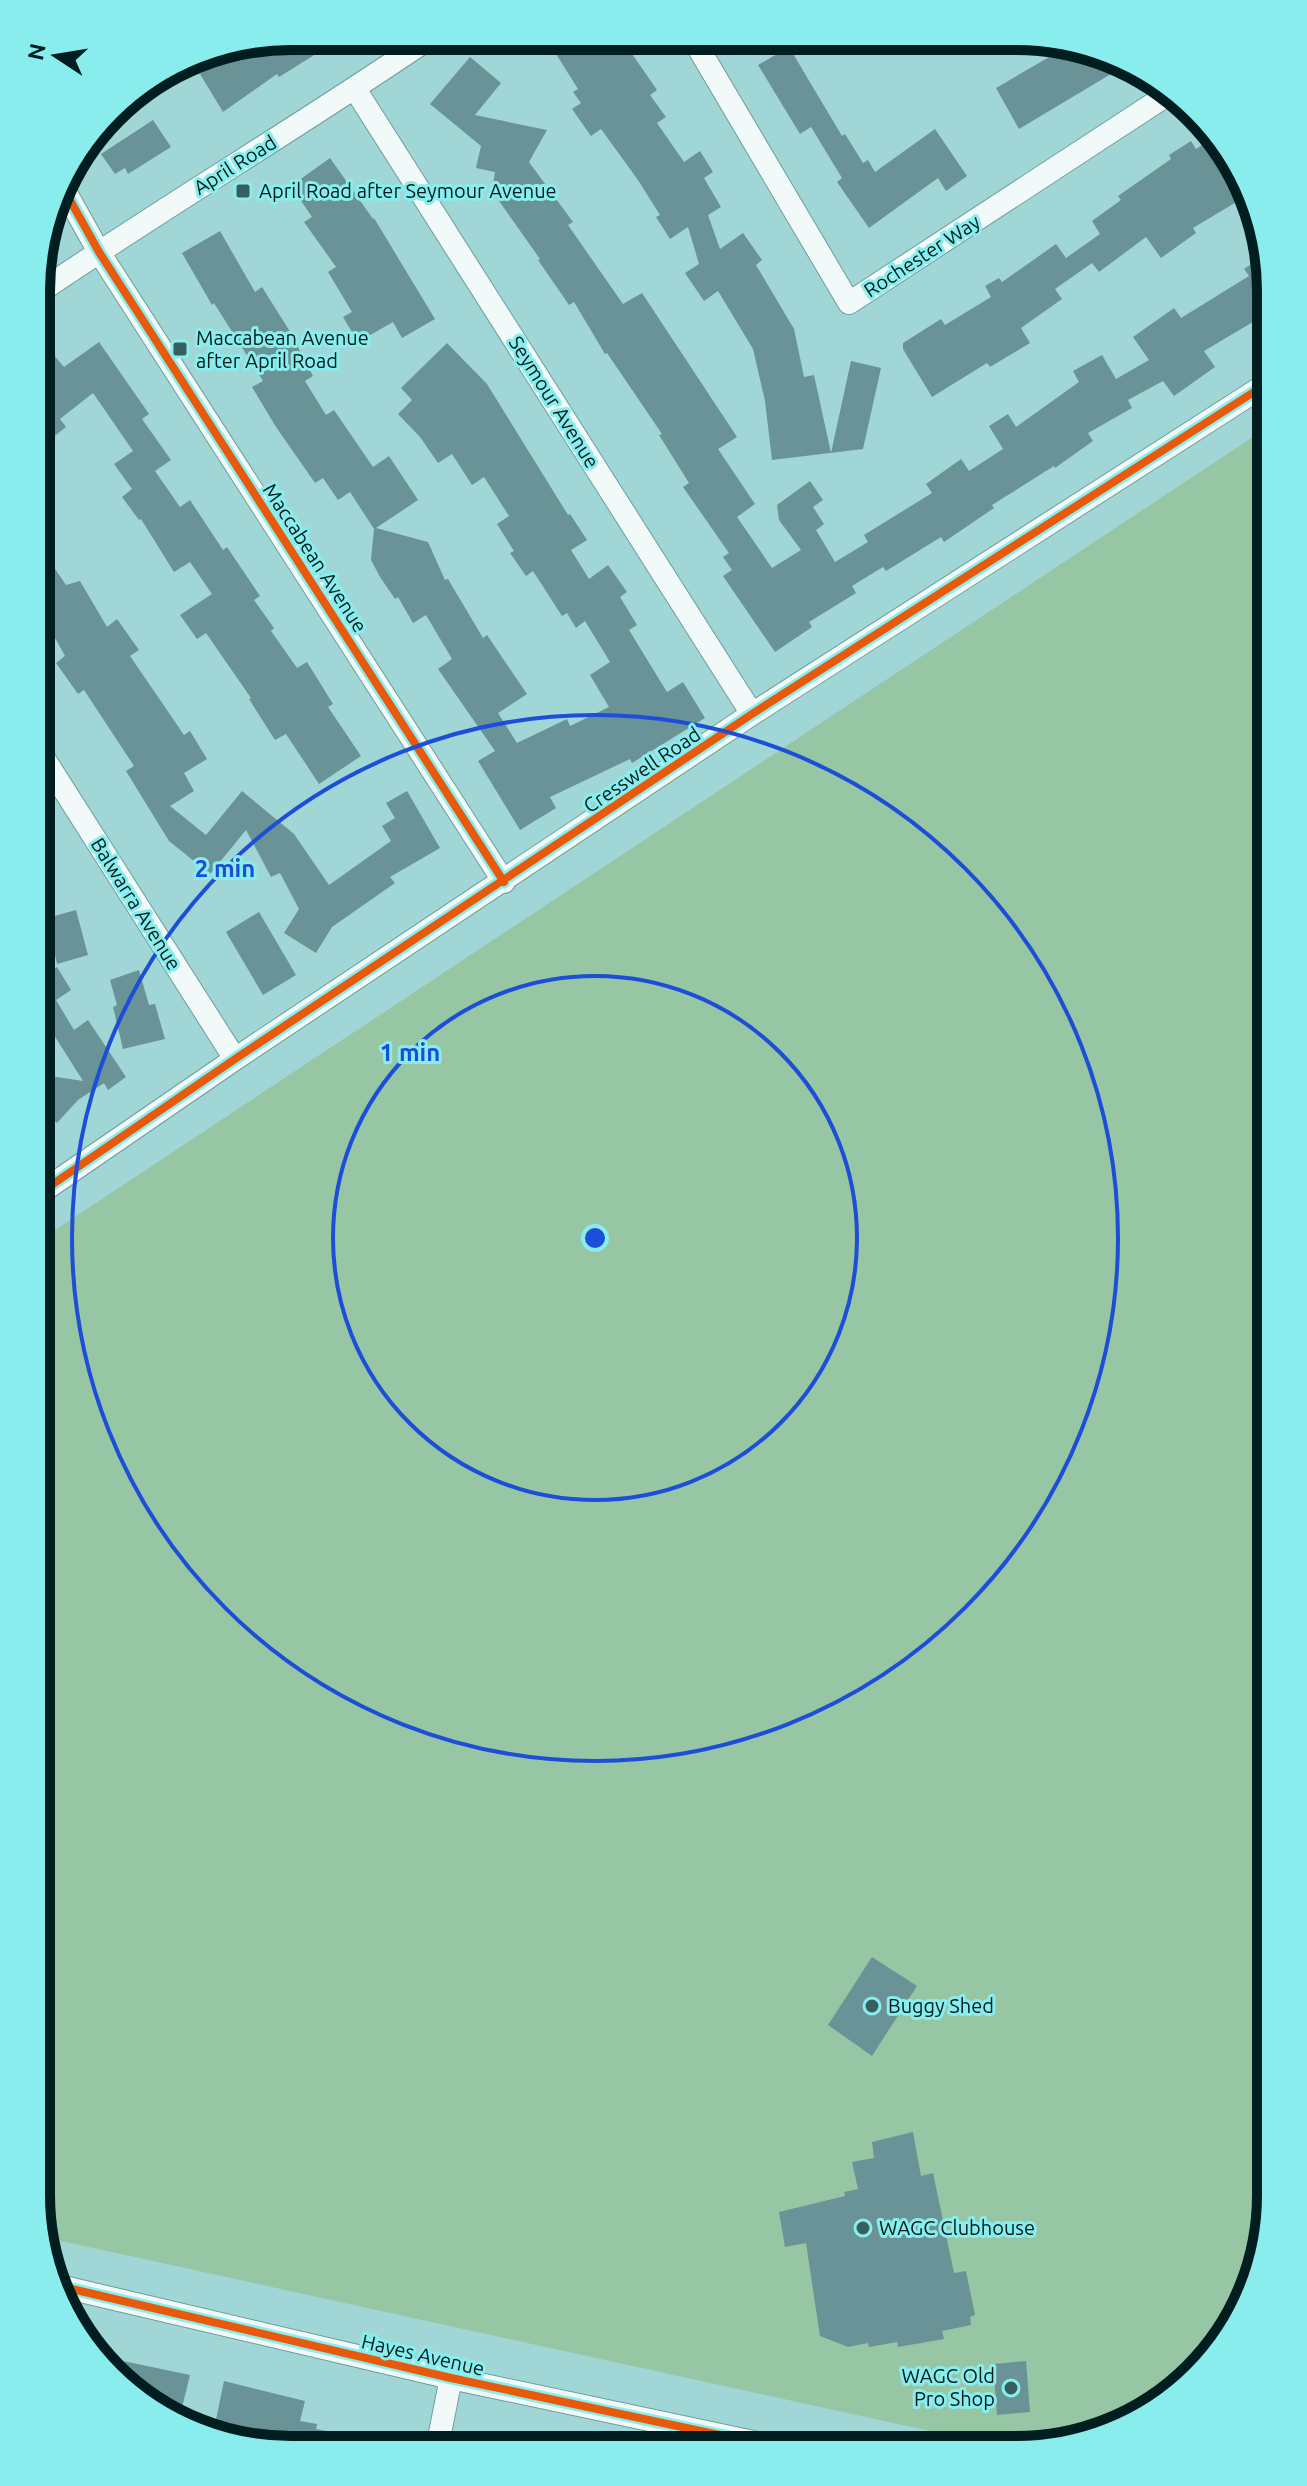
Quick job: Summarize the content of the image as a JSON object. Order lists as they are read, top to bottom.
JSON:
{
  "streets": {
    "street": [
      "April Road",
      "Rochester Way",
      "Seymour Avenue",
      "Maccabean Avenue",
      "Cresswell Road",
      "Balwarra Avenue",
      "Hayes Avenue"
    ]
  },
  "crossings": [
    ["April Road", "Seymour Avenue"],
    ["April Road", "Maccabean Avenue"],
    ["Seymour Avenue", "Cresswell Road"],
    ["Maccabean Avenue", "Cresswell Road"],
    ["Cresswell Road", "Balwarra Avenue"]
  ],
  "places": {
    "transit": ["April Road after Seymour Avenue", "Maccabean Avenue after April Road"],
    "other": ["Buggy Shed", "WAGC Clubhouse", "WAGC Old Pro Shop"]
  },
  "north": "left",
  "rings": ["2 min", "1 min"]
}
